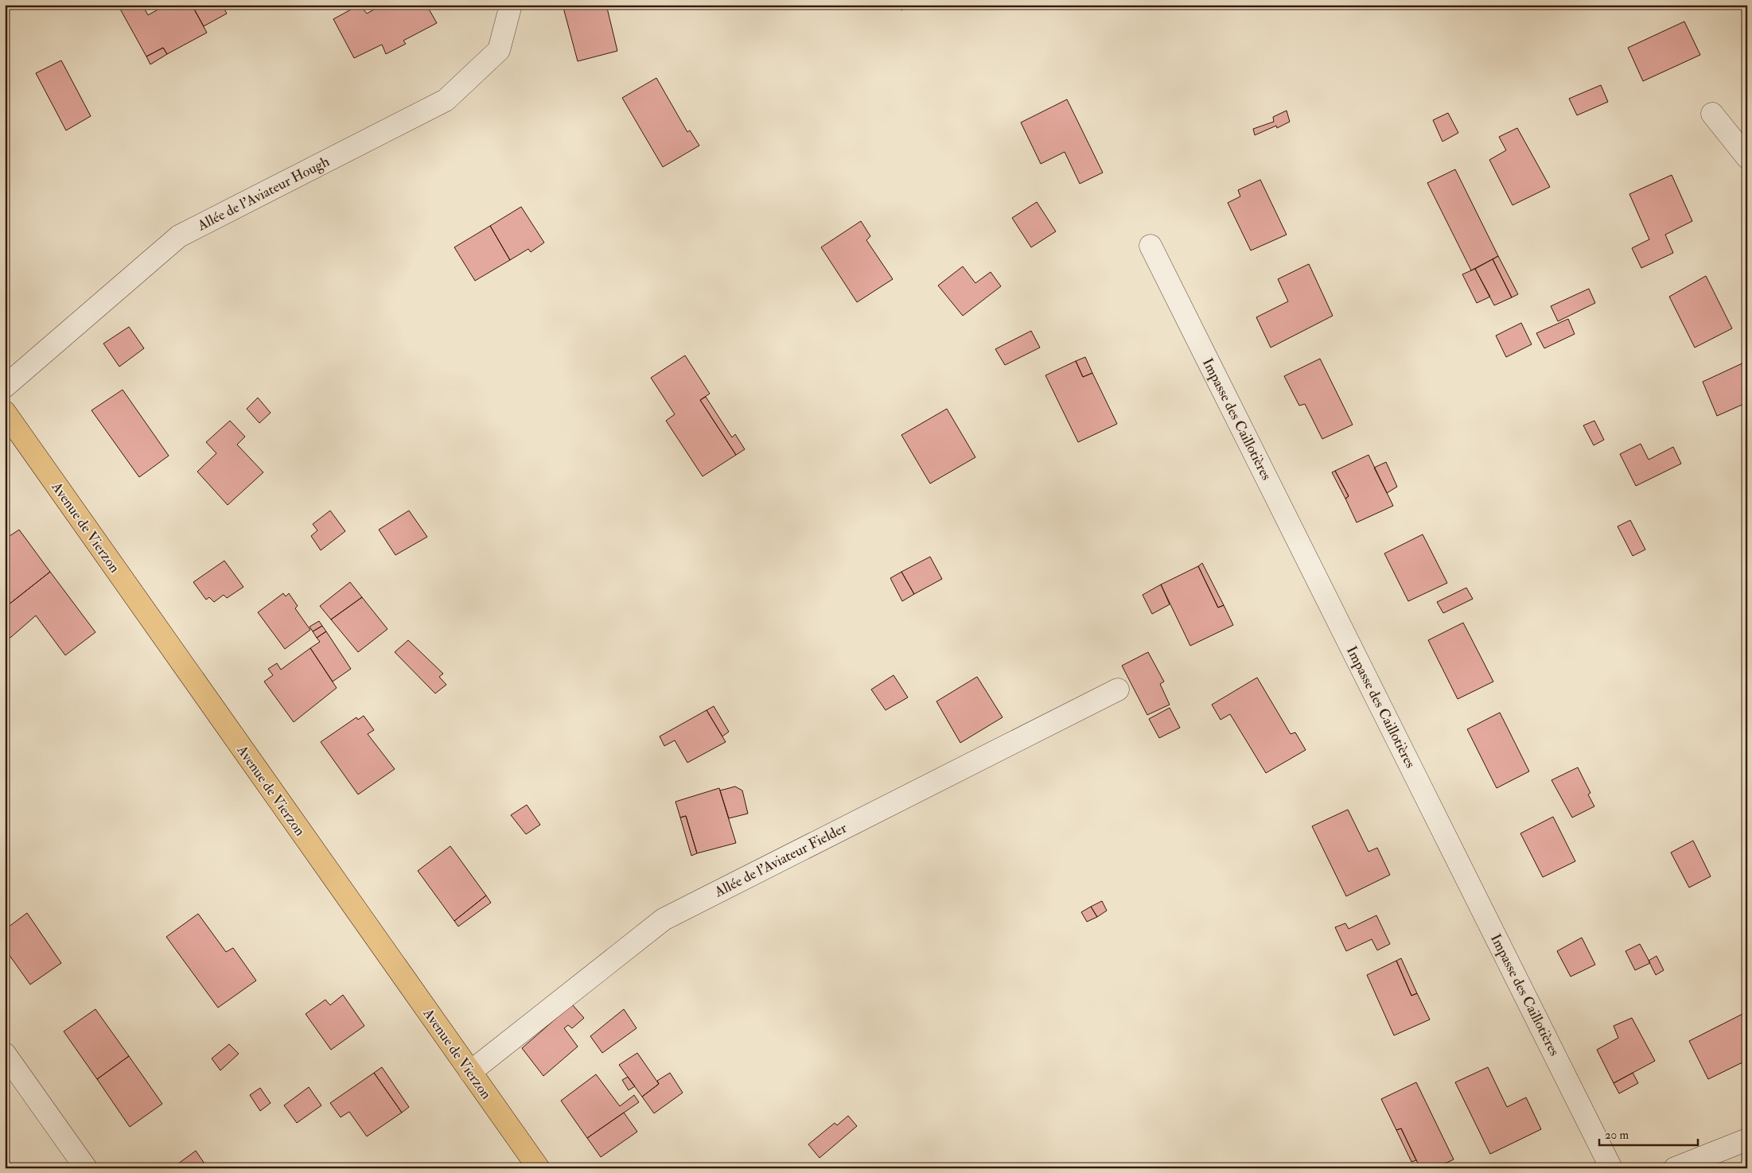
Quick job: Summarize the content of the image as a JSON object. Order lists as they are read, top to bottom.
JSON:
{
  "streets": {
    "main road": ["Avenue de Vierzon"],
    "street": ["Allée de l'Aviateur Hough", "Impasse des Caillotières", "Allée de l'Aviateur Fielder"]
  },
  "crossings": [
    ["Avenue de Vierzon", "Allée de l'Aviateur Fielder"]
  ],
  "scale_bar": "20 m"
}
